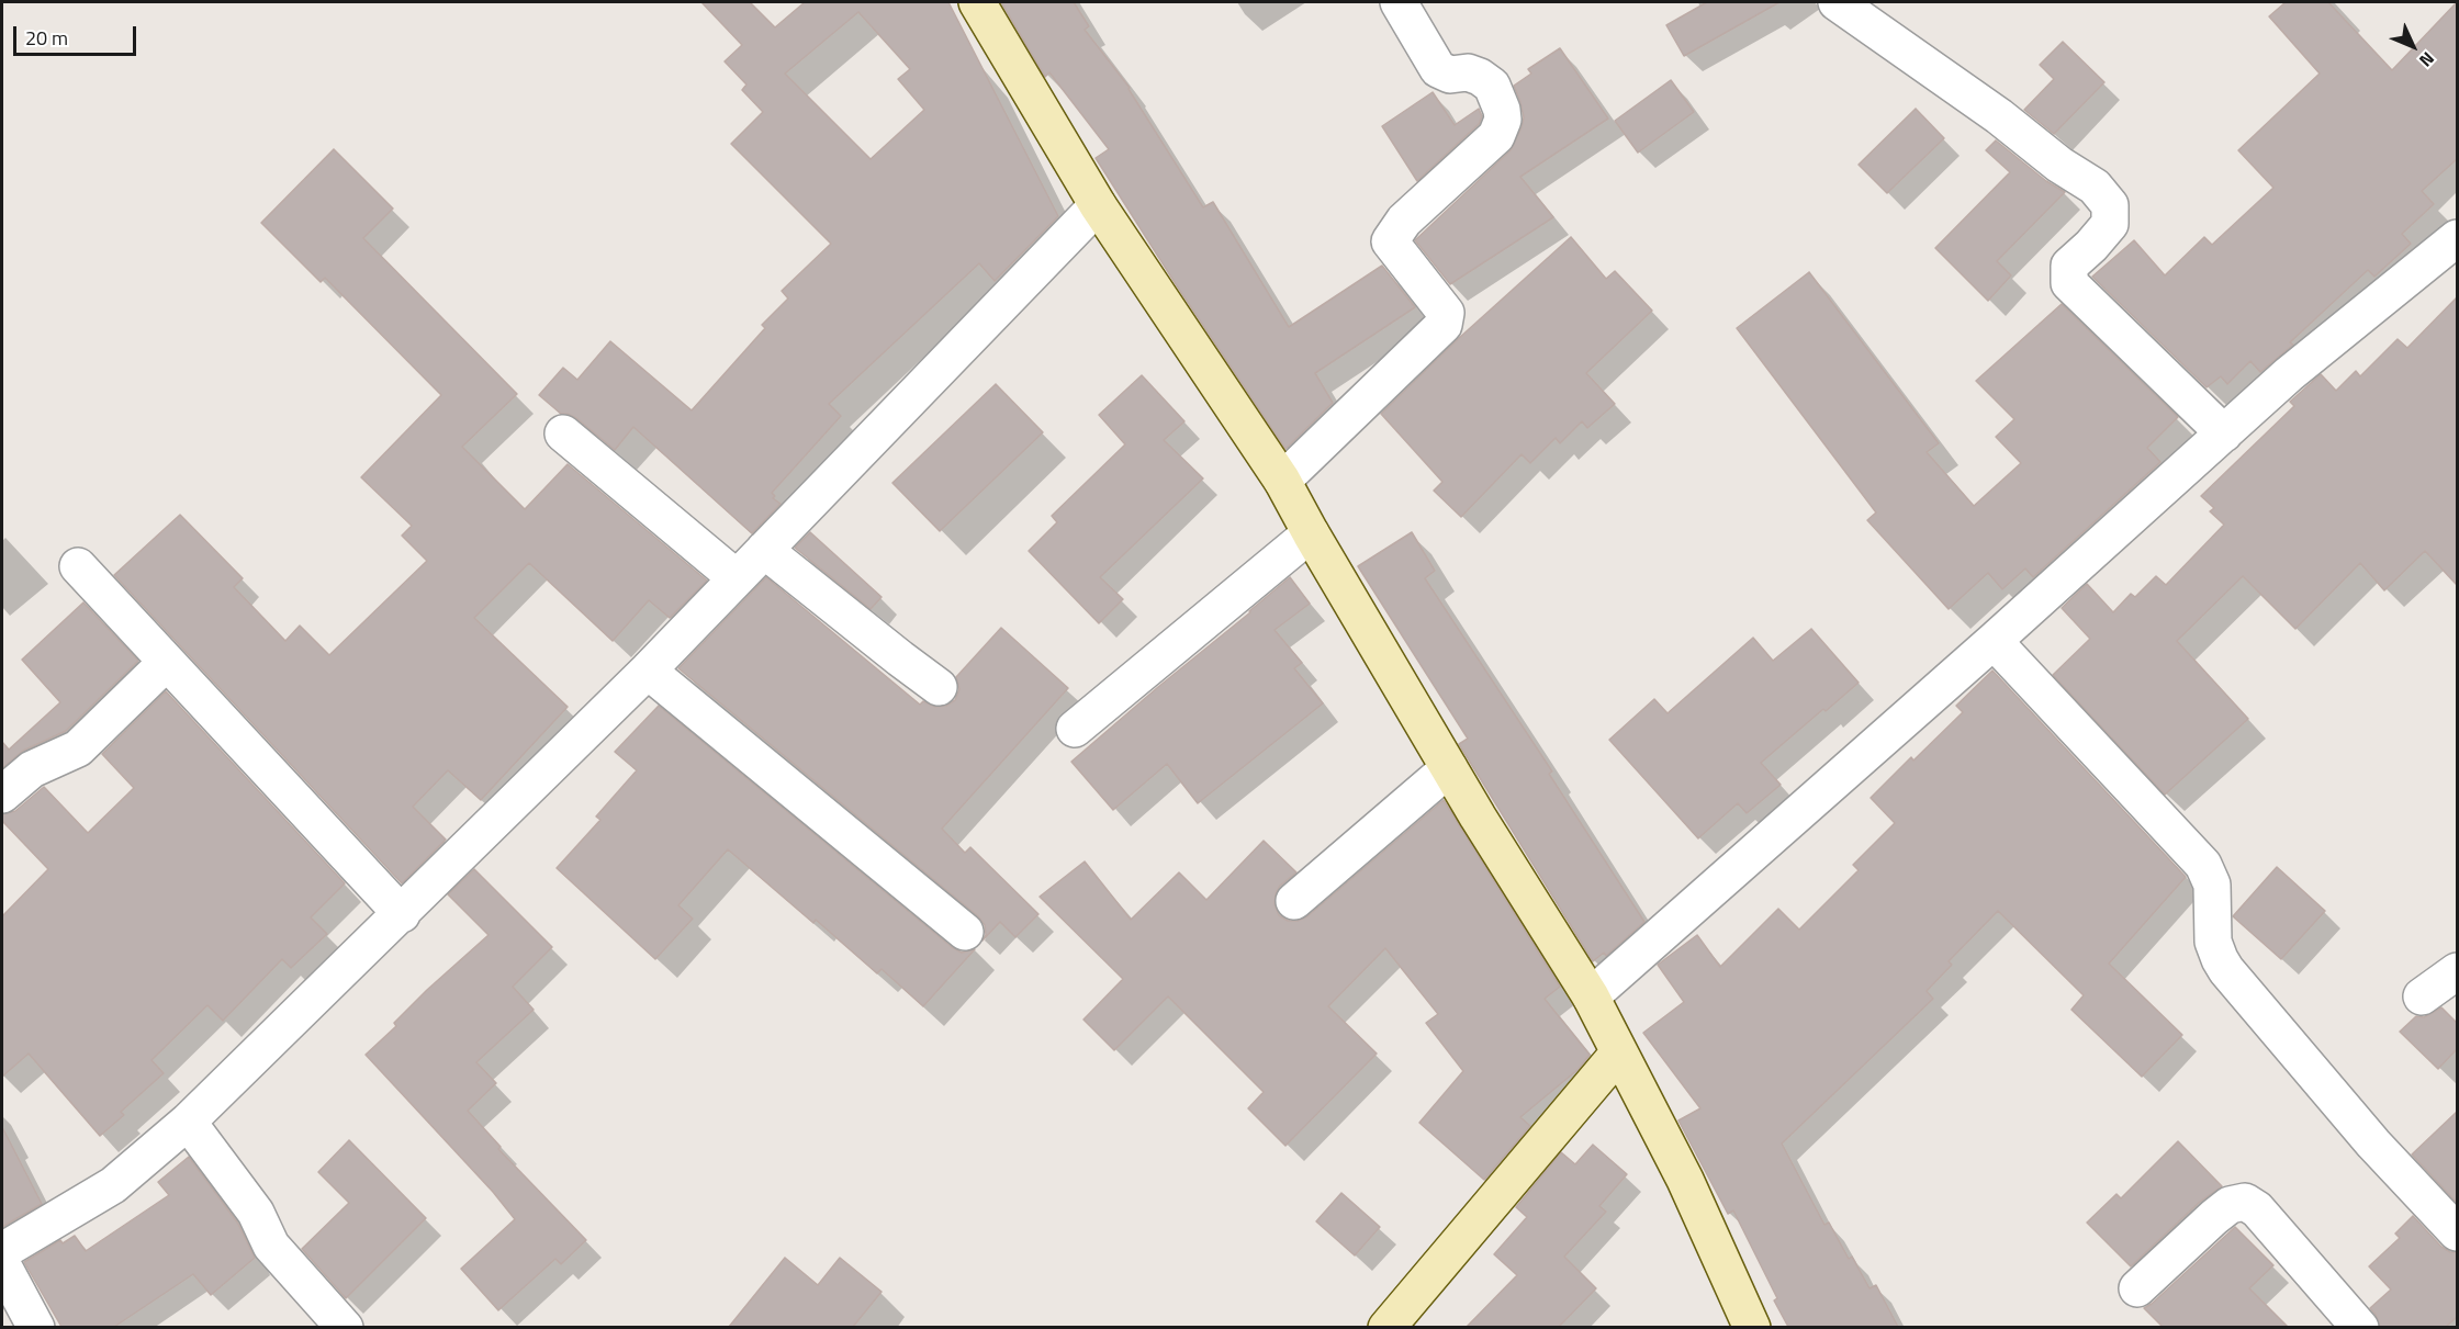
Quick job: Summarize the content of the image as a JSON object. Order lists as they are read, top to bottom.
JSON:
{
  "scale_bar": "20 m",
  "north": "bottom right"
}
